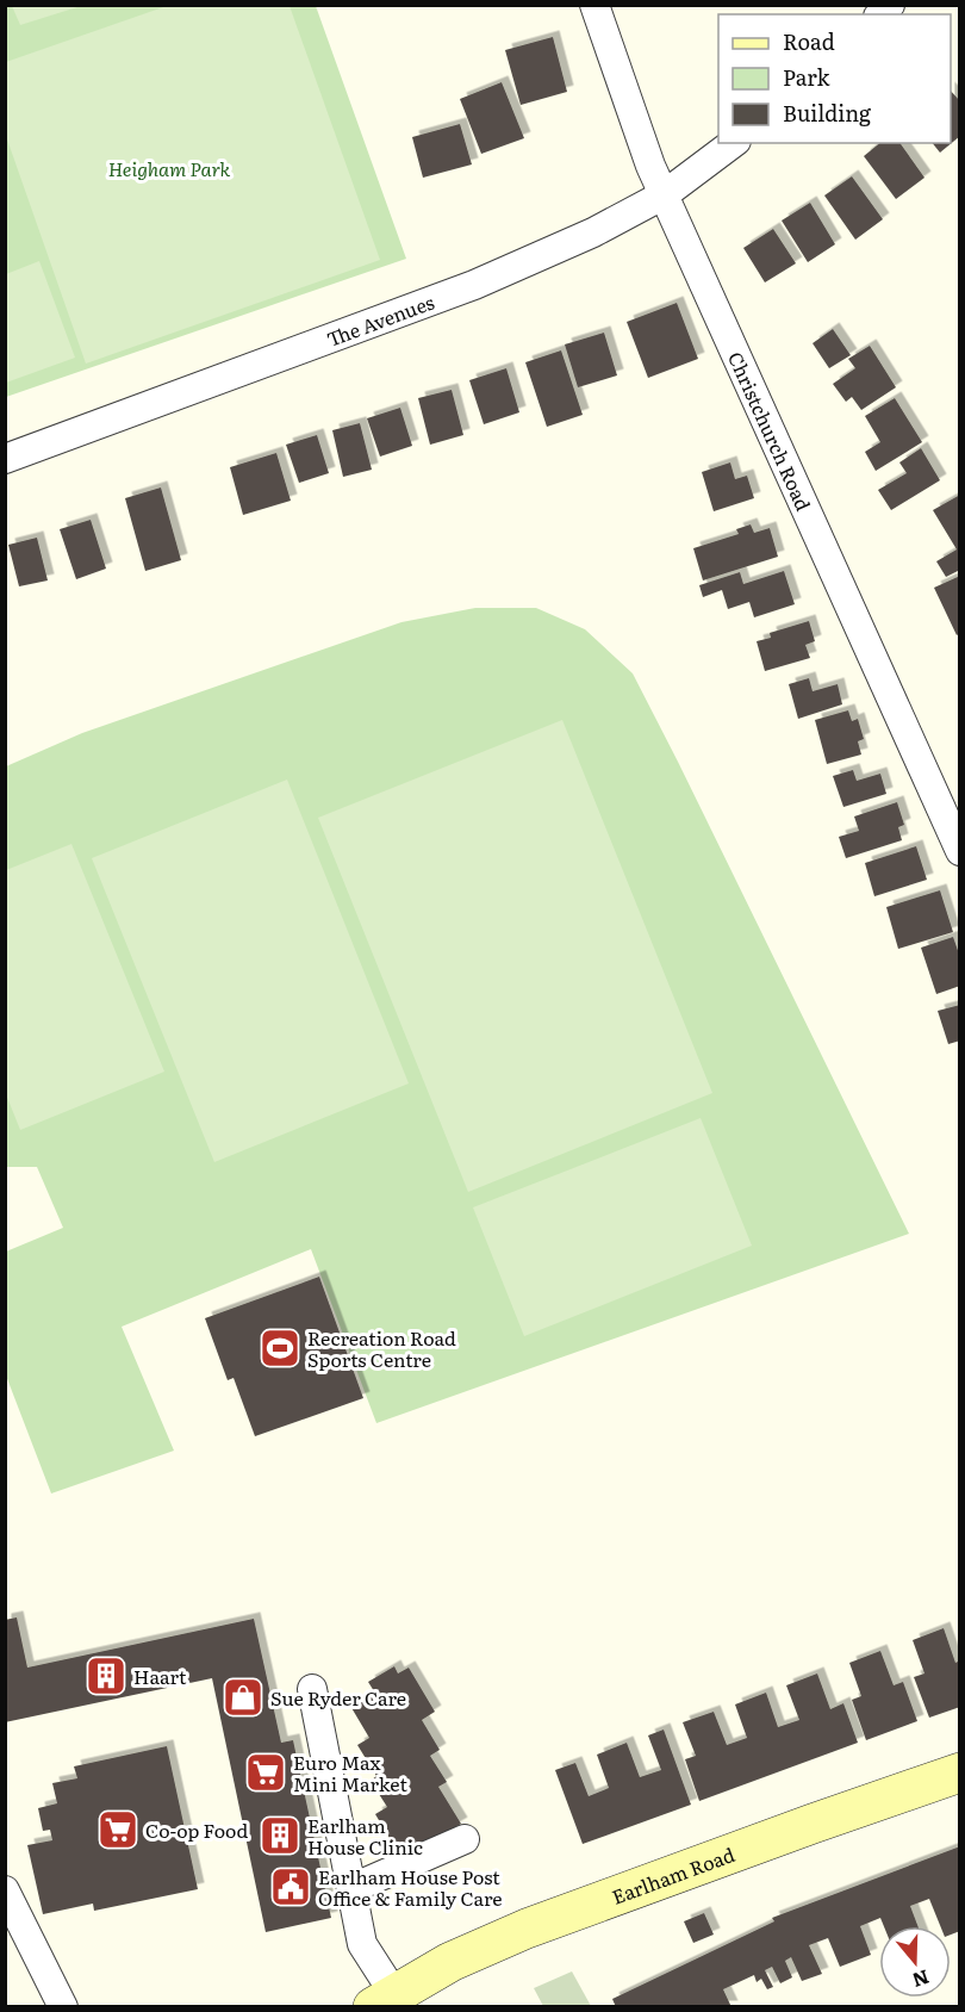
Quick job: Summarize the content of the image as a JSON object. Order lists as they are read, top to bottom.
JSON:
{
  "streets": {
    "main road": ["Earlham Road"],
    "street": ["The Avenues", "Christchurch Road"]
  },
  "crossings": [
    ["The Avenues", "Christchurch Road"]
  ],
  "parks": ["Heigham Park"],
  "places": {
    "sports": ["Recreation Road Sports Centre"],
    "building": ["Haart", "Earlham House Clinic"],
    "shop": ["Sue Ryder Care"],
    "supermarket": ["Euro Max Mini Market", "Co-op Food"],
    "public building": ["Earlham House Post Office & Family Care"]
  },
  "legend": ["Road", "Park", "Building"],
  "north": "bottom"
}
